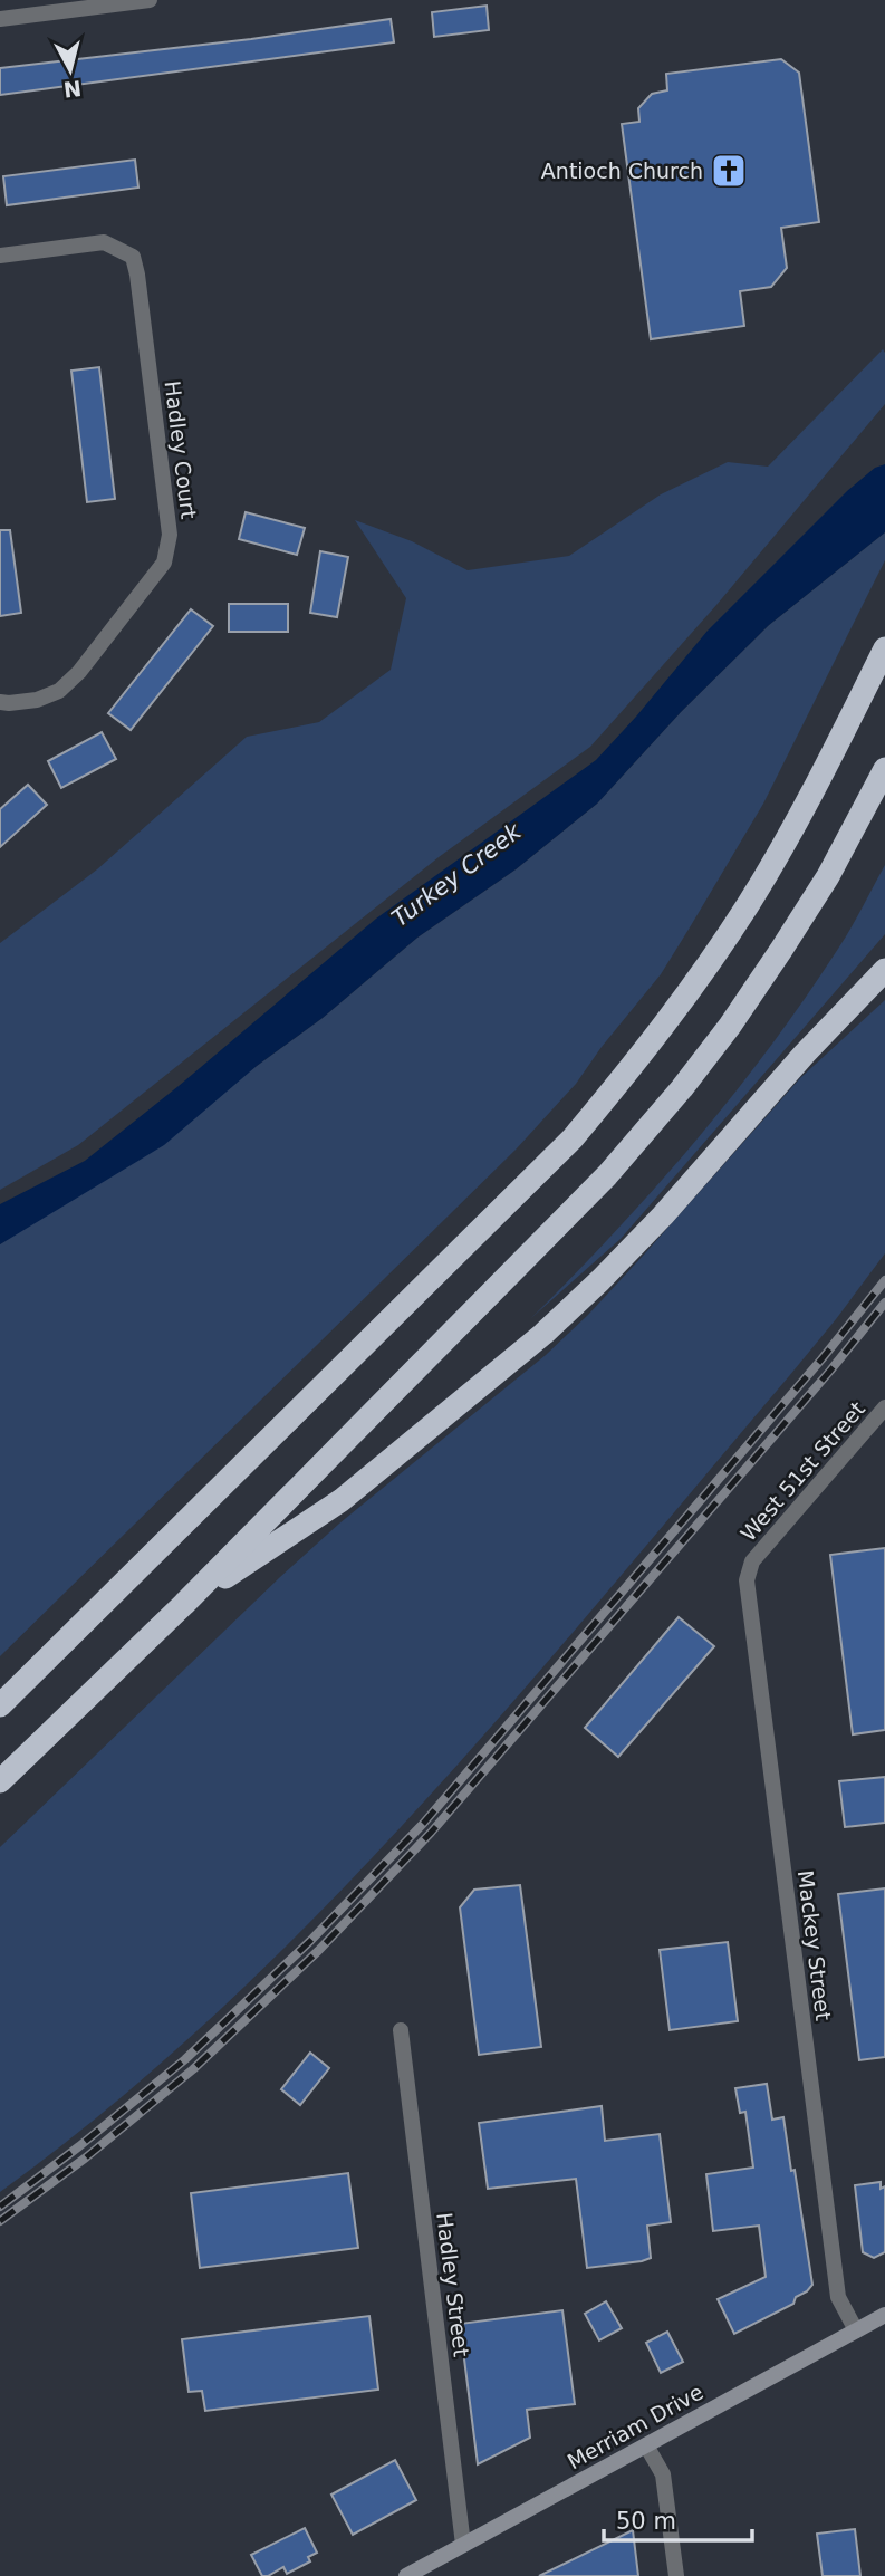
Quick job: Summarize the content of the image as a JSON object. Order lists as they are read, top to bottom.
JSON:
{
  "streets": {
    "main road": ["Merriam Drive"],
    "street": [
      "Hadley Court",
      "West 51st Street",
      "Mackey Street",
      "Hadley Street"
    ]
  },
  "crossings": [
    ["West 51st Street", "Mackey Street"],
    ["Mackey Street", "Merriam Drive"],
    ["Hadley Street", "Merriam Drive"]
  ],
  "water": ["Turkey Creek"],
  "places": {
    "church": ["Antioch Church"]
  },
  "scale_bar": "50 m",
  "north": "bottom"
}
